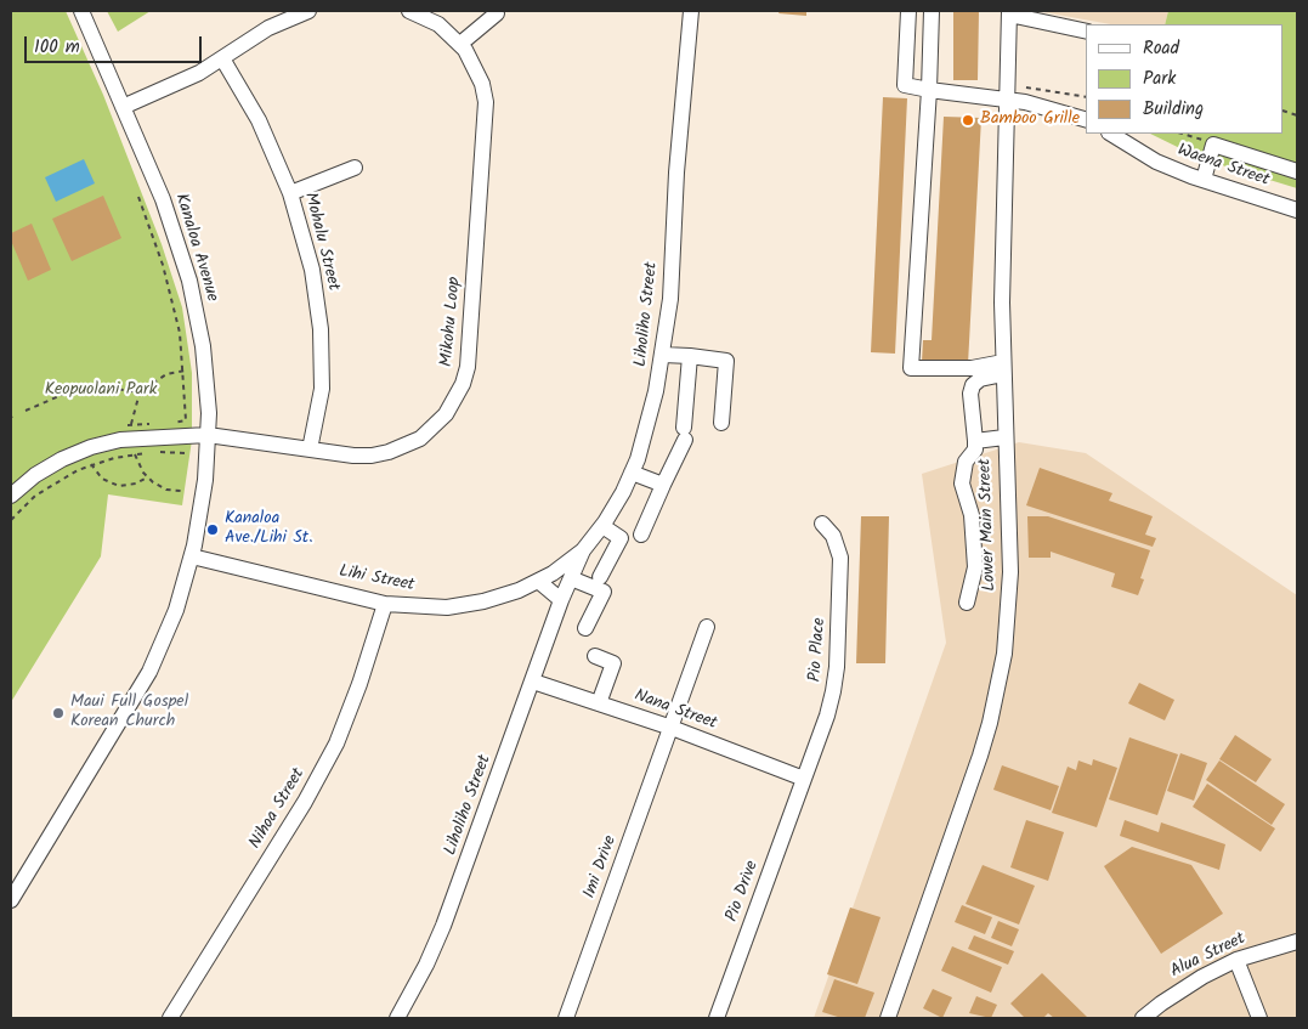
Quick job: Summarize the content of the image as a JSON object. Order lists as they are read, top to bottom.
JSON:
{
  "streets": {
    "street": [
      "Waena Street",
      "Mohalu Street",
      "Kanaloa Avenue",
      "Liholiho Street",
      "Mikohu Loop",
      "Lower Main Street",
      "Lihi Street",
      "Pio Place",
      "Nana Street",
      "Nihoa Street",
      "Imi Drive",
      "Pio Drive",
      "Alua Street"
    ]
  },
  "crossings": [
    ["Mohalu Street", "Mikohu Loop"],
    ["Kanaloa Avenue", "Mikohu Loop"],
    ["Kanaloa Avenue", "Lihi Street"],
    ["Liholiho Street", "Lihi Street"],
    ["Liholiho Street", "Nana Street"],
    ["Lihi Street", "Nihoa Street"],
    ["Pio Place", "Nana Street"],
    ["Pio Place", "Pio Drive"],
    ["Nana Street", "Imi Drive"],
    ["Nana Street", "Pio Drive"]
  ],
  "parks": ["Keopuolani Park"],
  "places": ["Bamboo Grille", "Kanaloa Ave./Lihi St.", "Maui Full Gospel Korean Church"],
  "legend": ["Road", "Park", "Building"],
  "scale_bar": "100 m"
}
